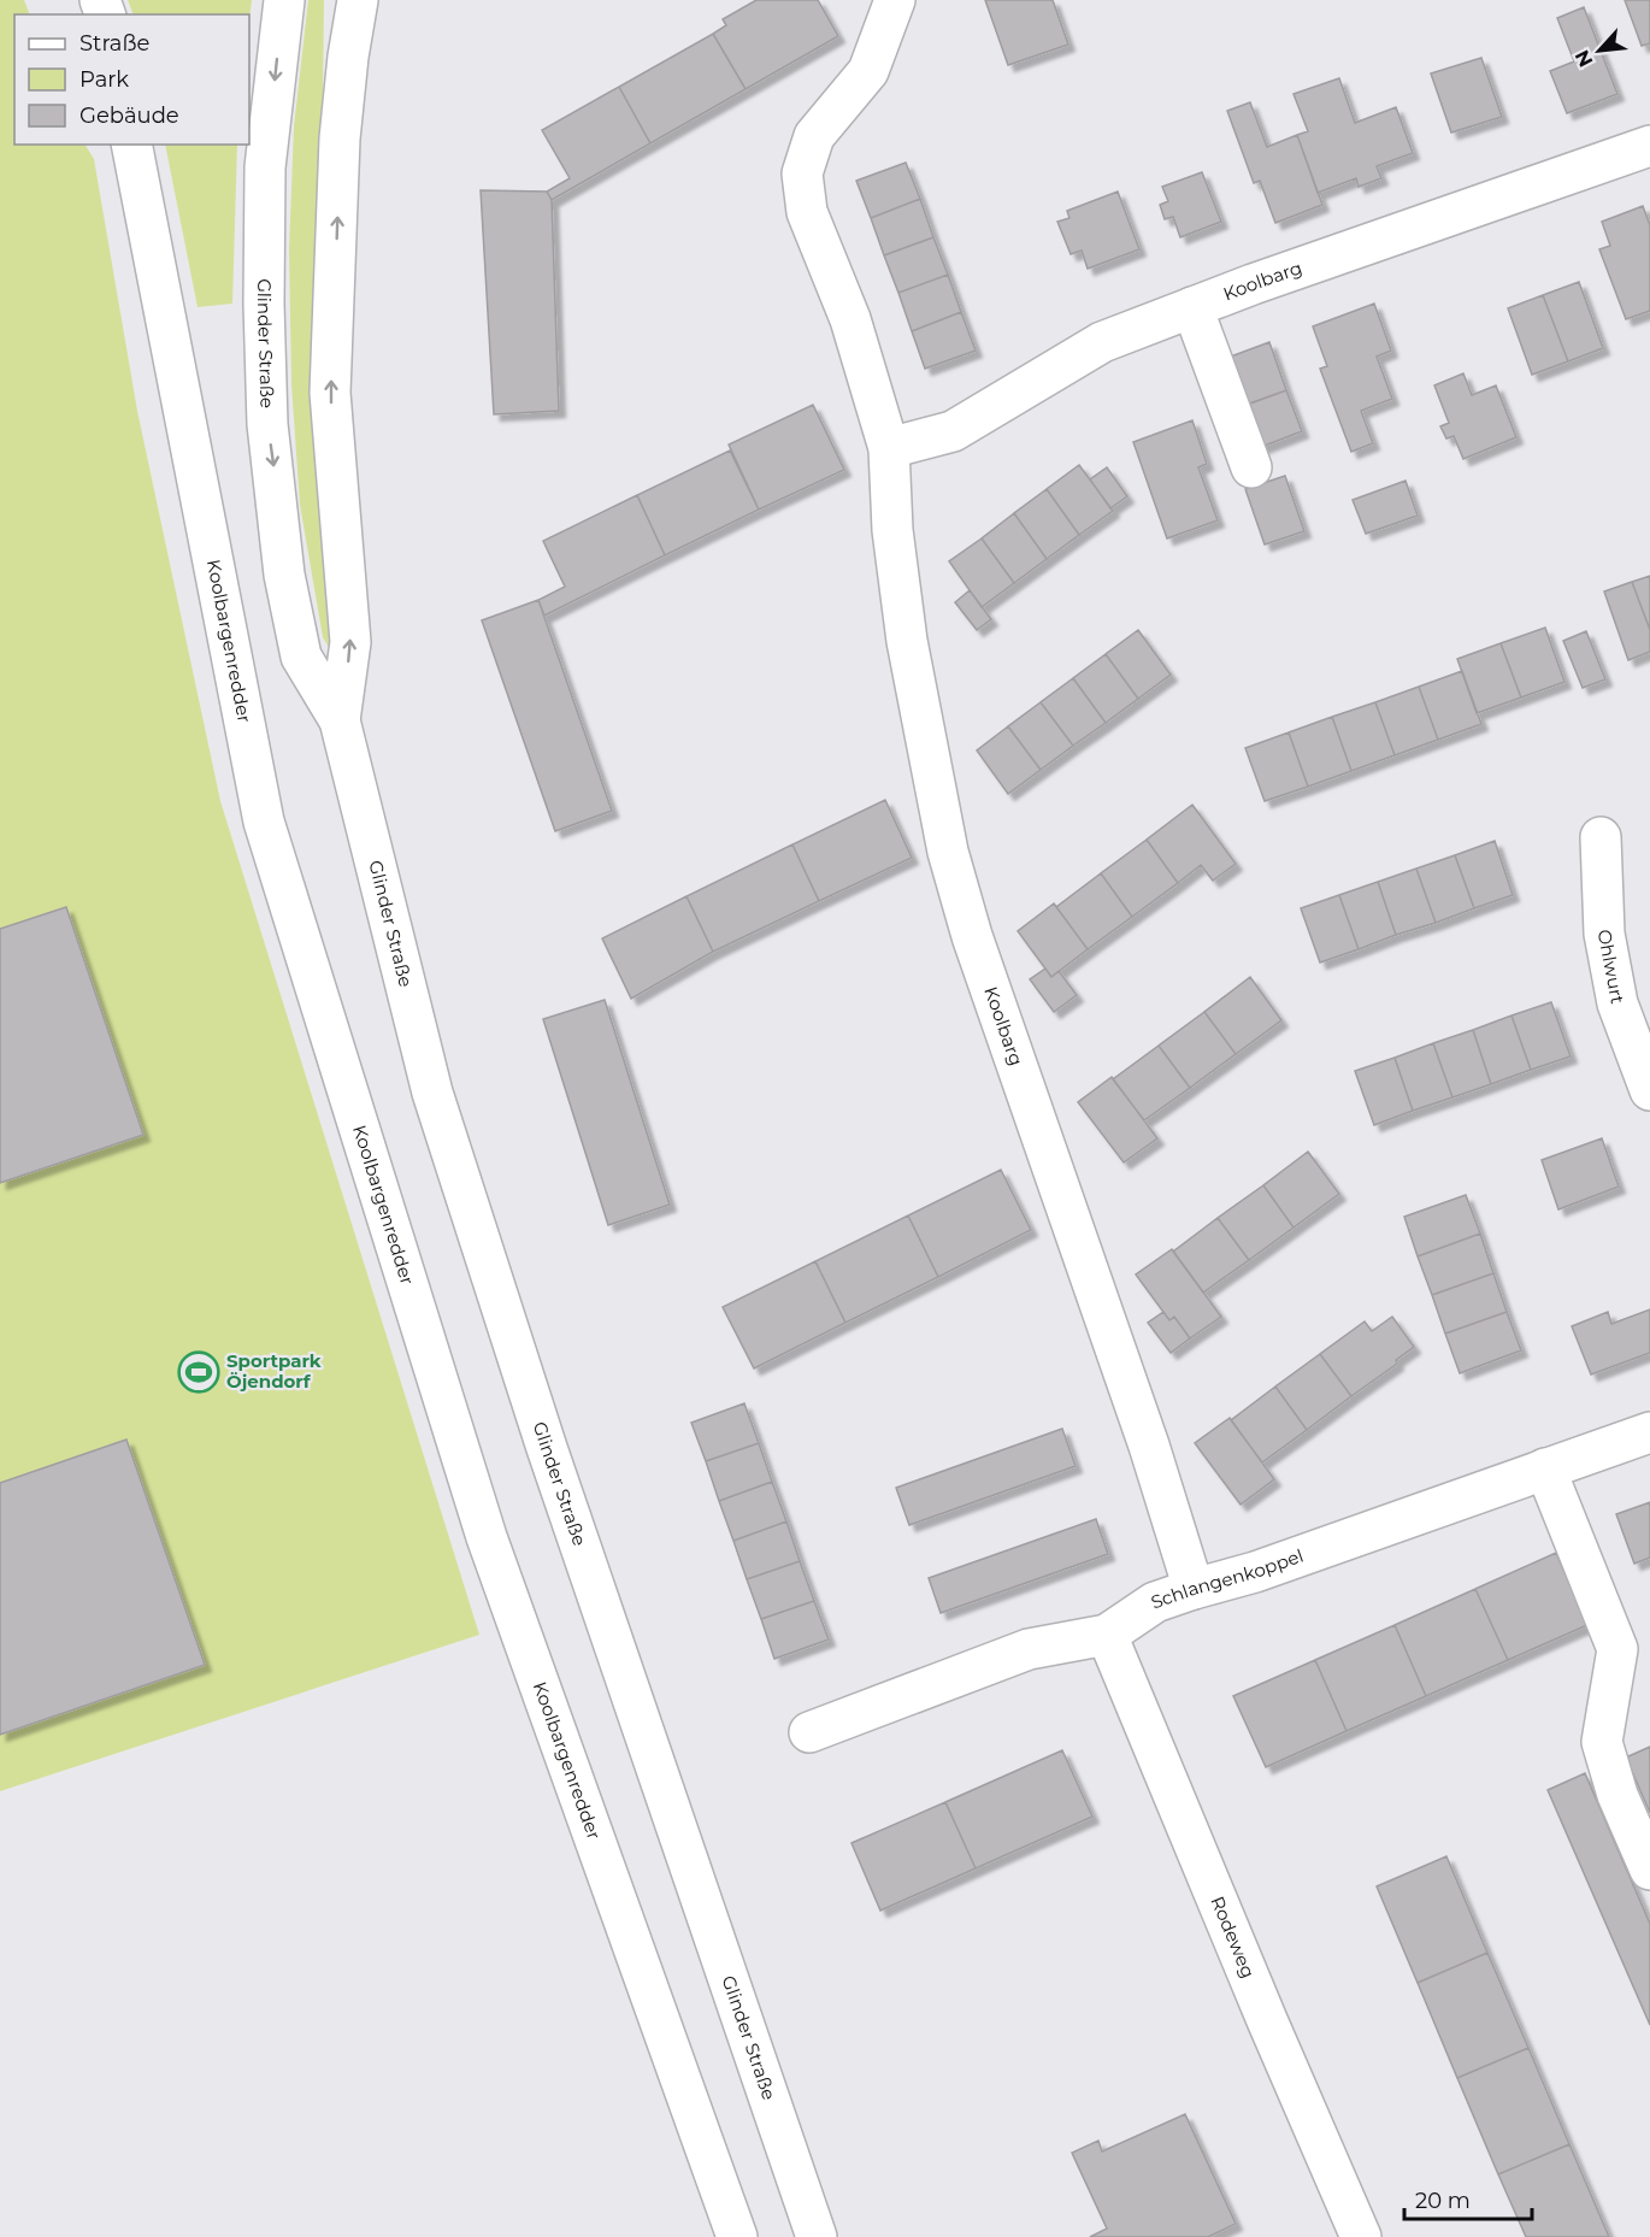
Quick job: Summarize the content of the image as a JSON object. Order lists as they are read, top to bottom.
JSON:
{
  "streets": {
    "street": [
      "Koolbarg",
      "Glinder Straße",
      "Koolbargenredder",
      "Ohlwurt",
      "Schlangenkoppel",
      "Rodeweg"
    ]
  },
  "crossings": [
    ["Koolbarg", "Schlangenkoppel"],
    ["Schlangenkoppel", "Rodeweg"]
  ],
  "places": {
    "sports": ["Sportpark Öjendorf"]
  },
  "legend": ["Straße", "Park", "Gebäude"],
  "scale_bar": "20 m",
  "north": "bottom left"
}
